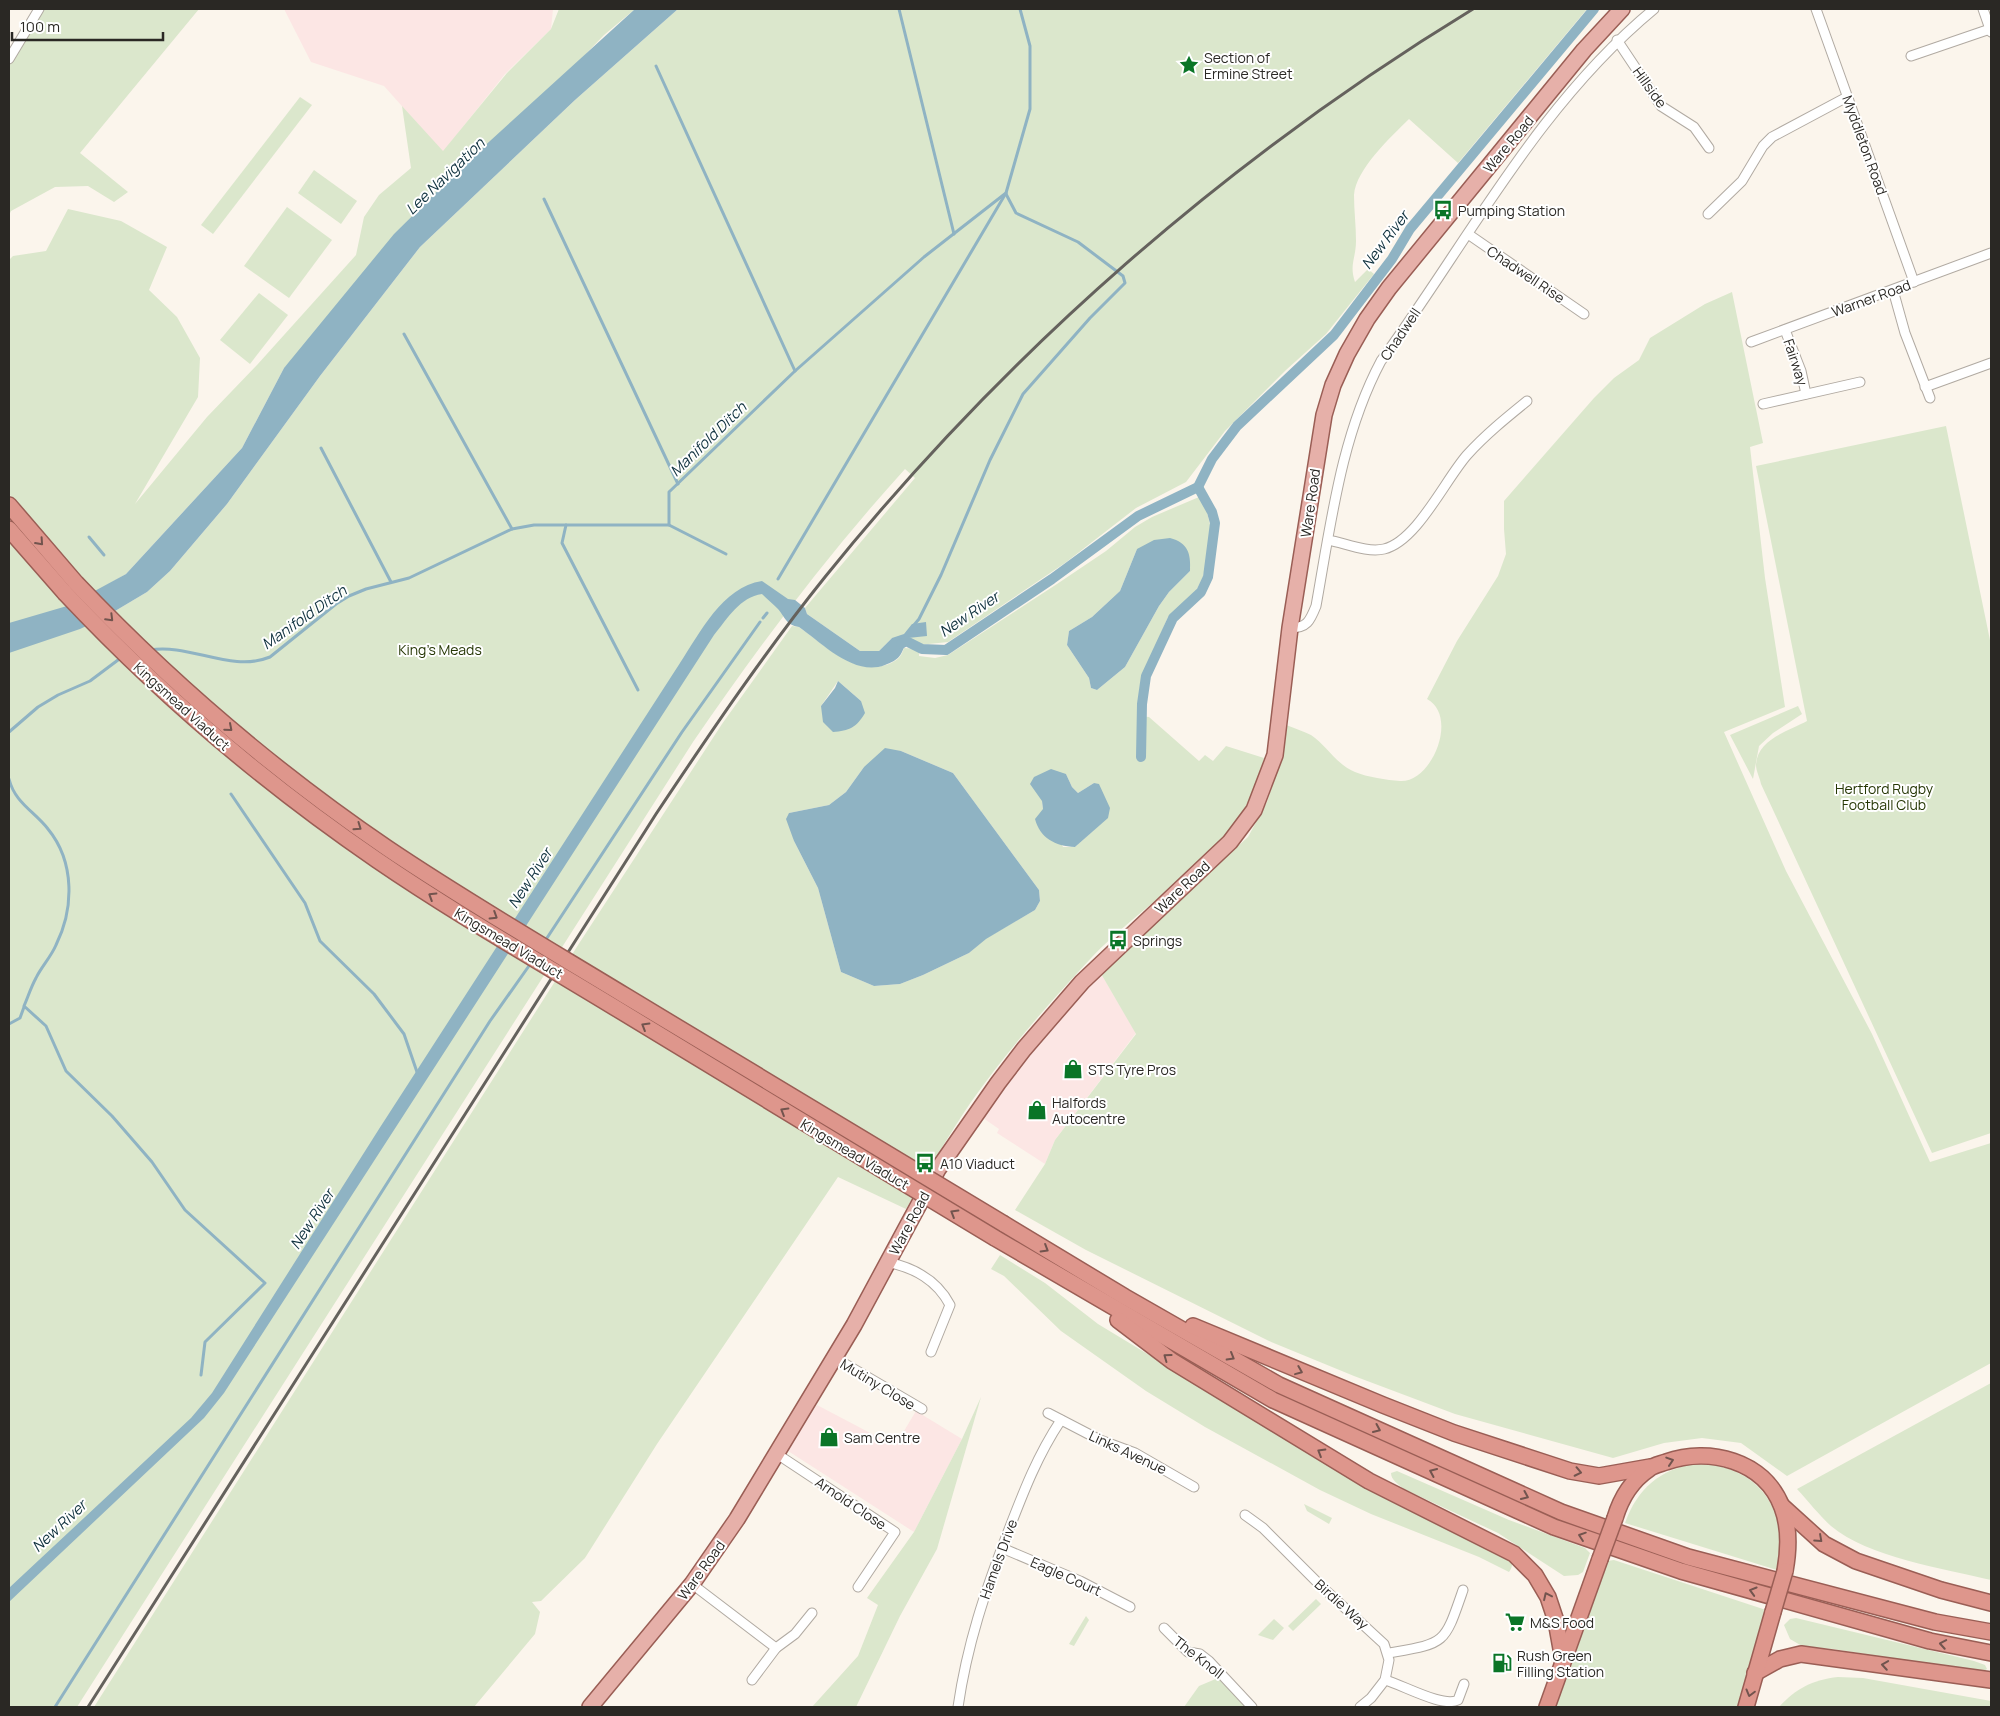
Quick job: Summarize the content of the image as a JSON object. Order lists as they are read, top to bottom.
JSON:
{
  "streets": {
    "highway": ["Kingsmead Viaduct"],
    "main road": ["Ware Road"],
    "street": [
      "Hillside",
      "Myddleton Road",
      "Chadwell Rise",
      "Warner Road",
      "Chadwell",
      "Fairway",
      "Mutiny Close",
      "Links Avenue",
      "Arnold Close",
      "Hamels Drive",
      "Eagle Court",
      "Birdie Way",
      "The Knoll"
    ]
  },
  "crossings": [
    ["Hillside", "Chadwell"],
    ["Ware Road", "Chadwell"],
    ["Ware Road", "Mutiny Close"],
    ["Ware Road", "Arnold Close"],
    ["Myddleton Road", "Warner Road"],
    ["Chadwell Rise", "Chadwell"],
    ["Warner Road", "Fairway"],
    ["Links Avenue", "Hamels Drive"],
    ["Hamels Drive", "Eagle Court"]
  ],
  "water": ["Lee Navigation", "New River", "Manifold Ditch"],
  "parks": ["King's Meads", "Hertford Rugby Football Club"],
  "places": {
    "place": ["Section of Ermine Street"],
    "bus stop": ["Pumping Station", "Springs", "A10 Viaduct"],
    "shop": ["STS Tyre Pros", "Halfords Autocentre", "Sam Centre"],
    "supermarket": ["M&S Food"],
    "fuel station": ["Rush Green Filling Station"]
  },
  "scale_bar": "100 m"
}
